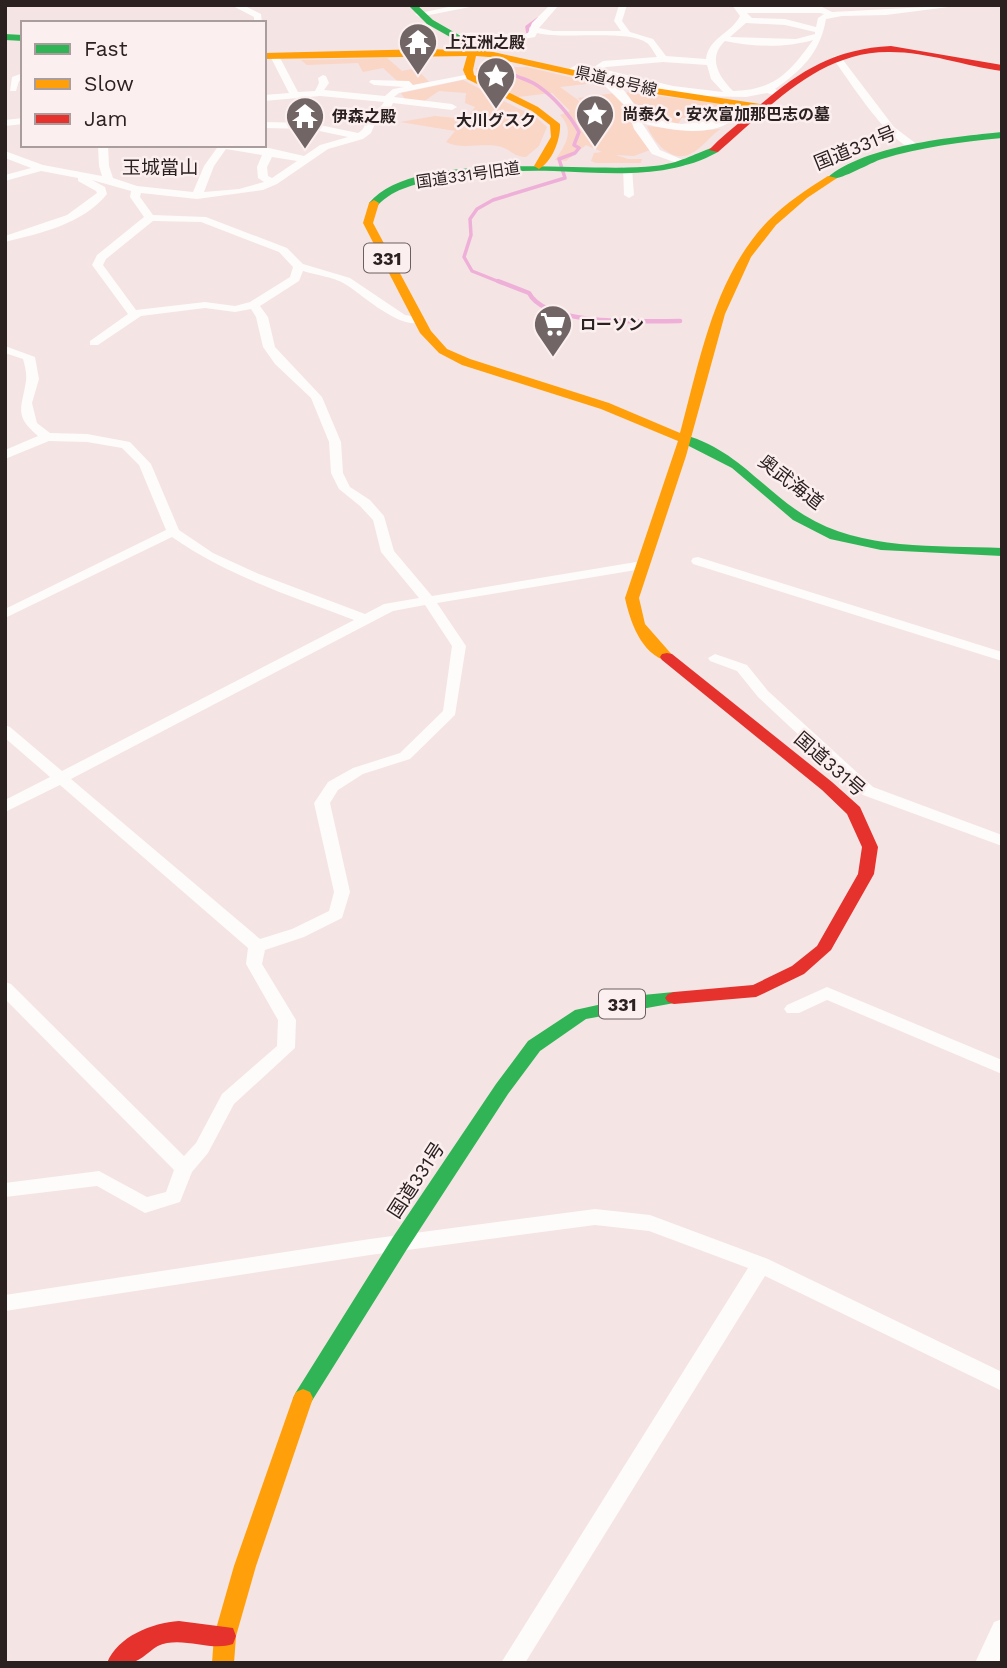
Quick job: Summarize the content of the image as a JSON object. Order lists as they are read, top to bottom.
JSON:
{
  "streets": {
    "main road": [
      "県道48号線",
      "国道331号",
      "国道331号旧道",
      "331",
      "奥武海道"
    ]
  },
  "crossings": [
    ["県道48号線", "国道331号旧道"],
    ["国道331号", "国道331号旧道"],
    ["国道331号", "奥武海道"],
    ["国道331号旧道", "奥武海道"]
  ],
  "districts": ["玉城當山"],
  "places": {
    "temple": ["上江洲之殿", "伊森之殿"],
    "place": ["大川グスク", "尚泰久・安次富加那巴志の墓"],
    "supermarket": ["ローソン"]
  },
  "legend": ["Fast", "Slow", "Jam"]
}
